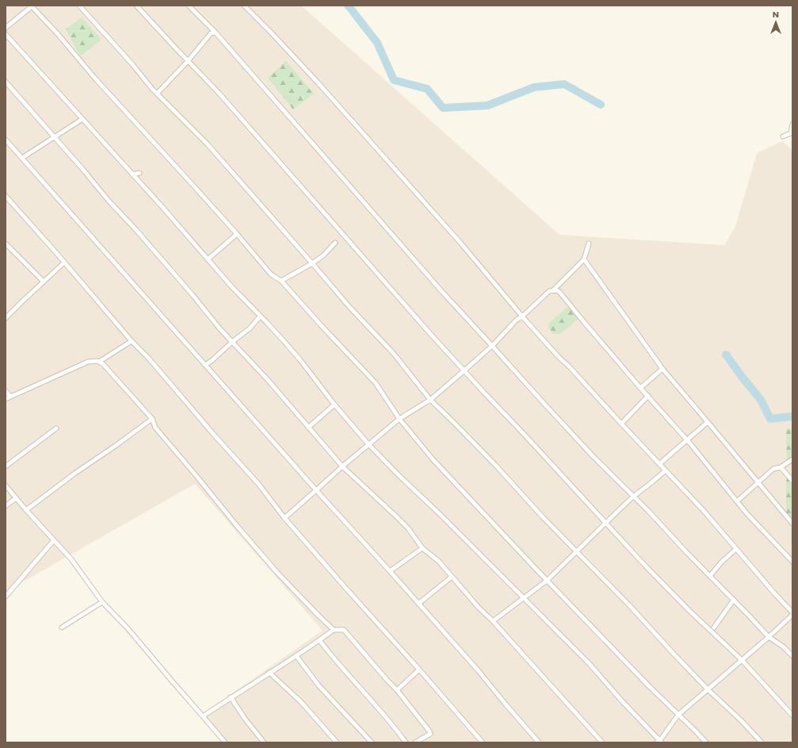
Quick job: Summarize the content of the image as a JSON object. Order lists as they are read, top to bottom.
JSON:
{
  "north": "top"
}
